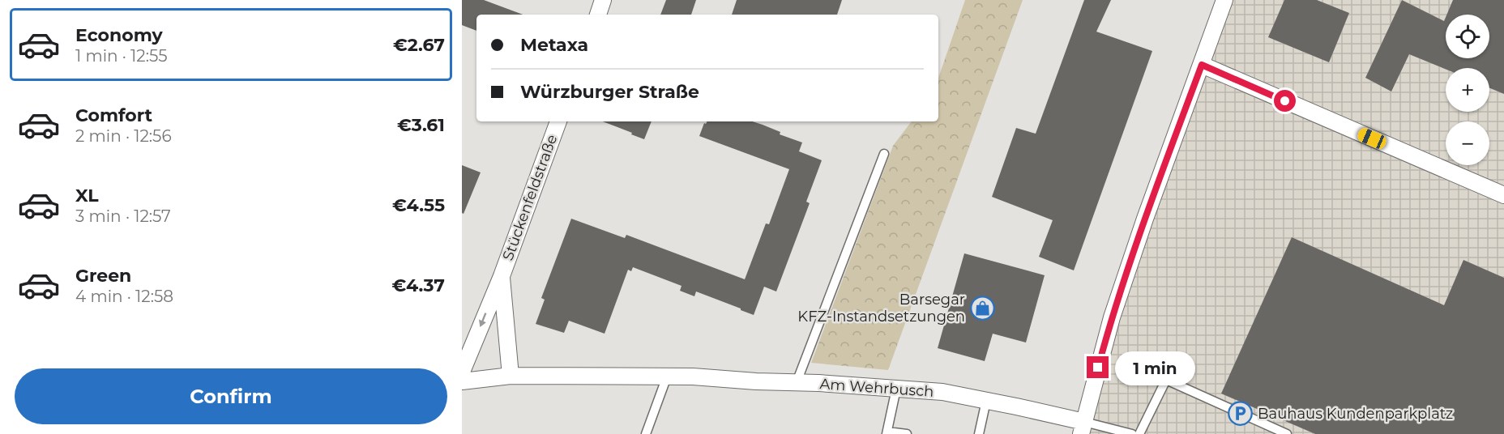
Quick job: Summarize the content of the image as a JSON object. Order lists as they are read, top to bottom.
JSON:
{
  "streets": {
    "street": ["Stückenfeldstraße", "Am Wehrbusch"]
  },
  "crossings": [
    ["Stückenfeldstraße", "Am Wehrbusch"]
  ],
  "places": {
    "shop": ["Barsegar KFZ-Instandsetzungen"],
    "parking": ["Bauhaus Kundenparkplatz"]
  },
  "page": {
    "list": [
      {
        "name": "Economy",
        "note": "1 min · 12:55",
        "value": "€2.67"
      },
      {
        "name": "Comfort",
        "note": "2 min · 12:56",
        "value": "€3.61"
      },
      {
        "name": "XL",
        "note": "3 min · 12:57",
        "value": "€4.55"
      },
      {
        "name": "Green",
        "note": "4 min · 12:58",
        "value": "€4.37"
      }
    ],
    "map_buttons": ["+", "−"],
    "banner": ["Metaxa", "Würzburger Straße"],
    "bubble": "1 min",
    "buttons": "Confirm"
  }
}
